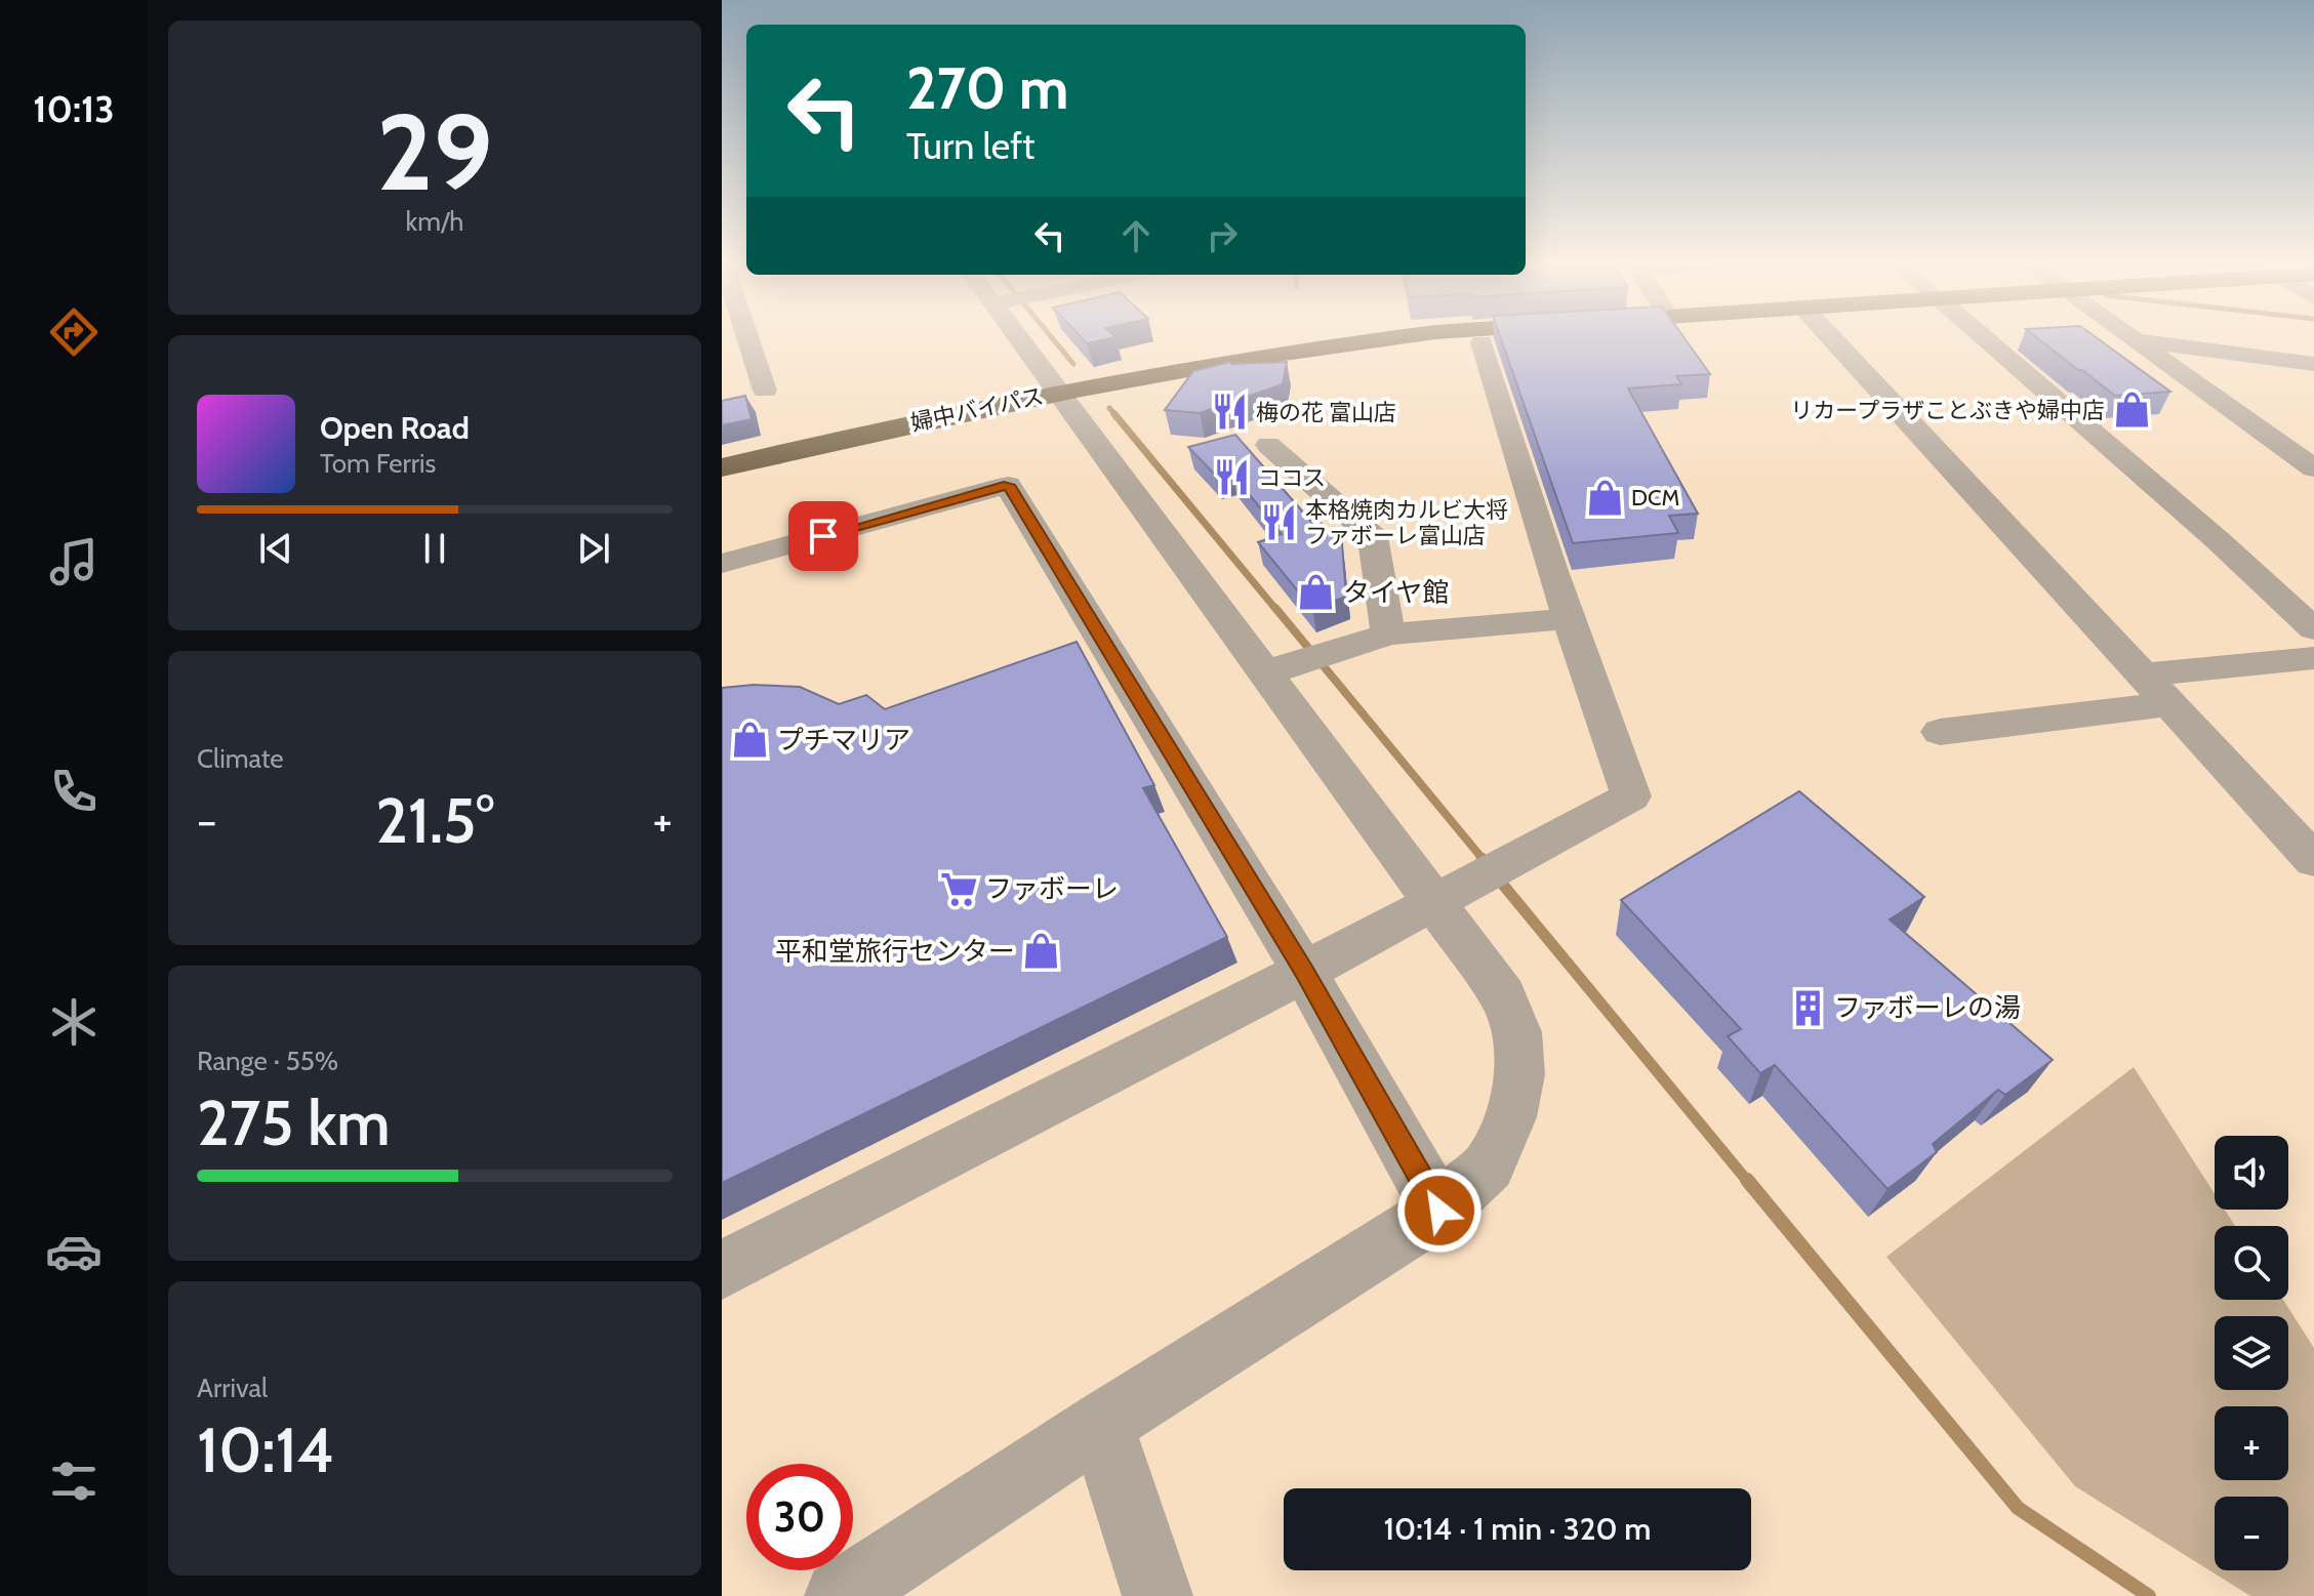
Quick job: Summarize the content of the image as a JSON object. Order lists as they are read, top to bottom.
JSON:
{
  "streets": {
    "highway": ["婦中バイパス"]
  },
  "places": {
    "shop": [
      "リカープラザことぶきや婦中店",
      "DCM",
      "タイヤ館",
      "プチマリア",
      "平和堂旅行センター"
    ],
    "restaurant": ["梅の花 富山店", "ココス", "本格焼肉カルビ大将 ファボーレ富山店"],
    "supermarket": ["ファボーレ"],
    "building": ["ファボーレの湯"]
  },
  "page": {
    "tabs": "10:13",
    "tile": [
      ["29", "km/h"],
      "Climate",
      ["Range · 55%", "275 km"],
      ["Arrival", "10:14"]
    ],
    "turn": ["270 m", "Turn left"],
    "song": ["Open Road", "Tom Ferris"],
    "heat": ["−", "21.5°", "+"],
    "map_buttons": ["+", "−"],
    "limit": "30",
    "trip": "10:14 · 1 min · 320 m"
  }
}
